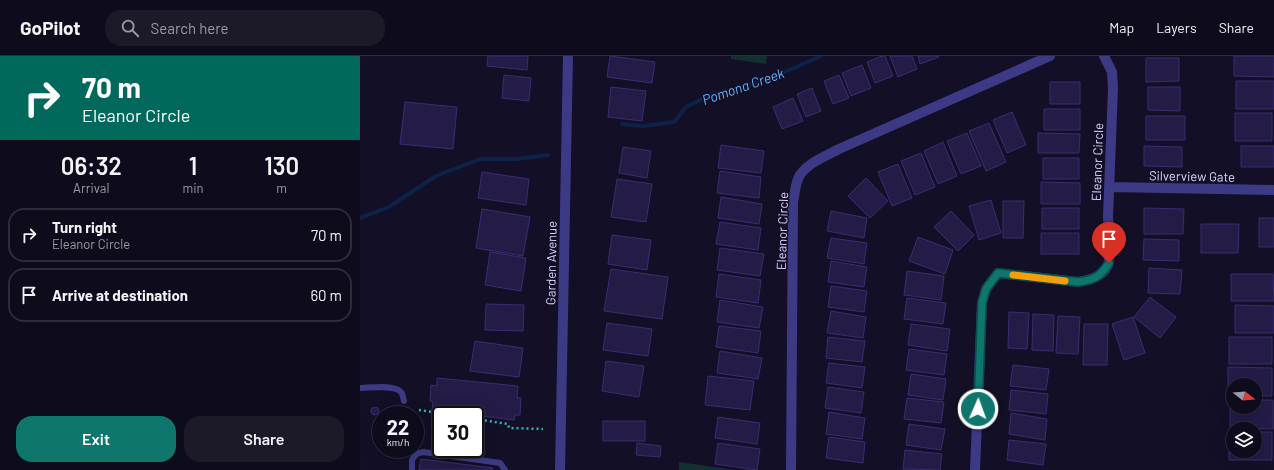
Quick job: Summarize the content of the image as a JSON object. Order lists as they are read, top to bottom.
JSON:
{
  "streets": {
    "street": ["Eleanor Circle", "Silverview Gate", "Garden Avenue"]
  },
  "crossings": [
    ["Eleanor Circle", "Silverview Gate"]
  ],
  "water": ["Pomona Creek"],
  "north": "right",
  "page": {
    "header": "GoPilot",
    "search": "Search here",
    "nav": ["Map", "Layers", "Share"],
    "turn": ["70 m", "Eleanor Circle"],
    "eta": [
      "06:32",
      "Arrival",
      "1",
      "min",
      "130",
      "m"
    ],
    "list": [
      {
        "name": "Turn right",
        "note": "Eleanor Circle",
        "value": "70 m"
      },
      {
        "name": "Arrive at destination",
        "value": "60 m"
      }
    ],
    "speed": "22 km/h",
    "limit": "30",
    "buttons": ["Exit", "Share"]
  }
}
